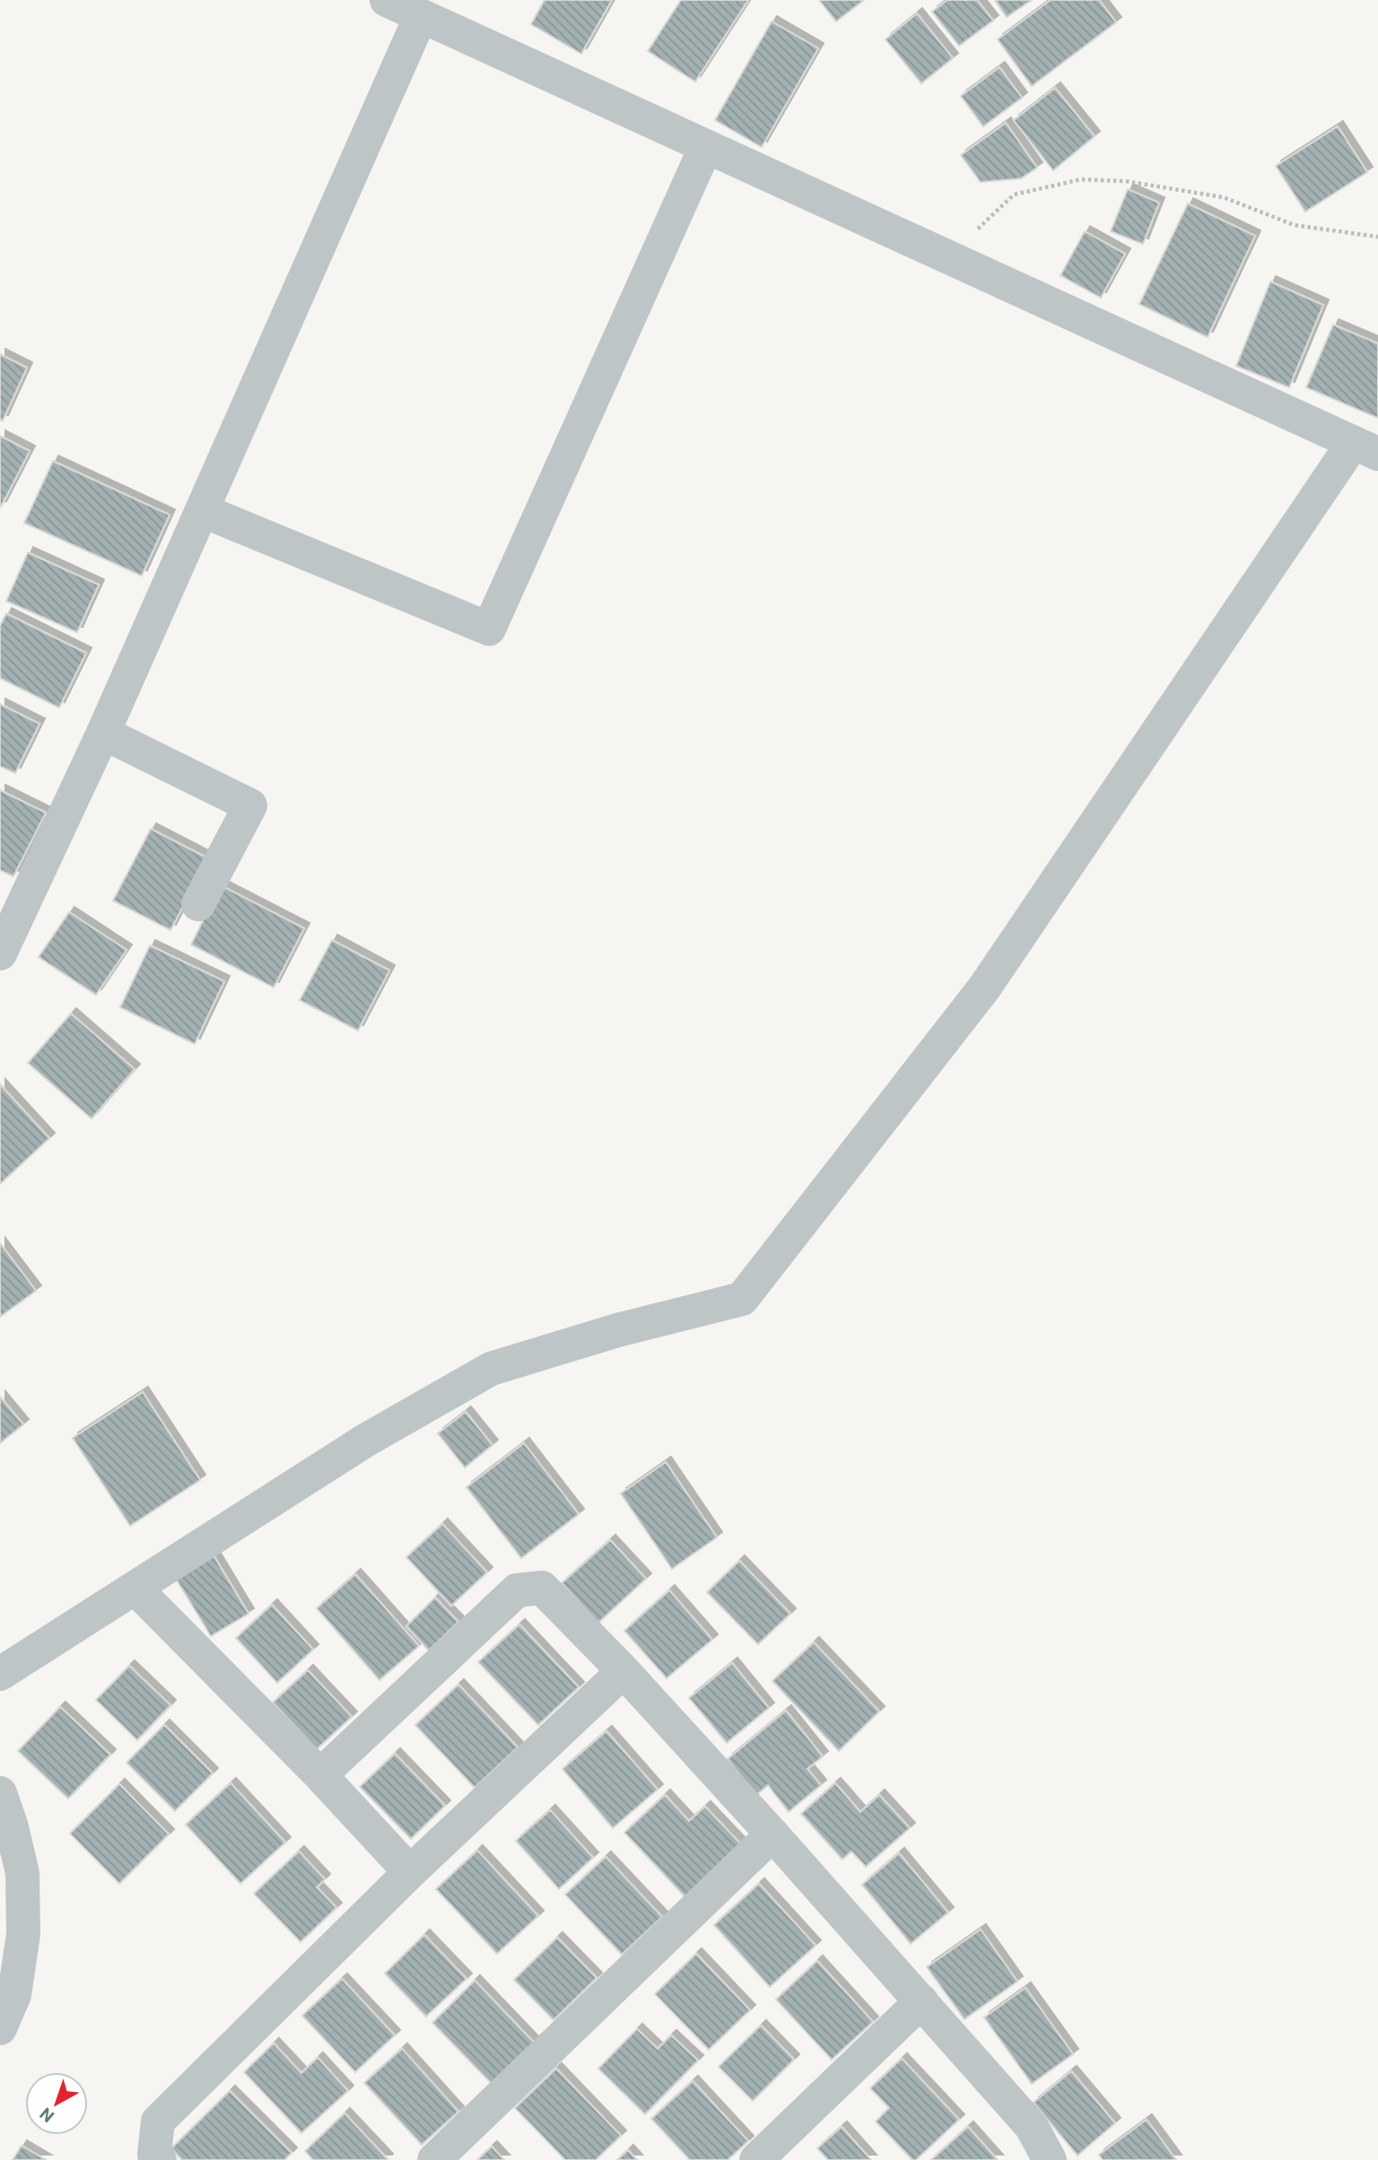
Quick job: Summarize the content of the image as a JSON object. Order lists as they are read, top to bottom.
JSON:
{
  "north": "bottom left"
}
